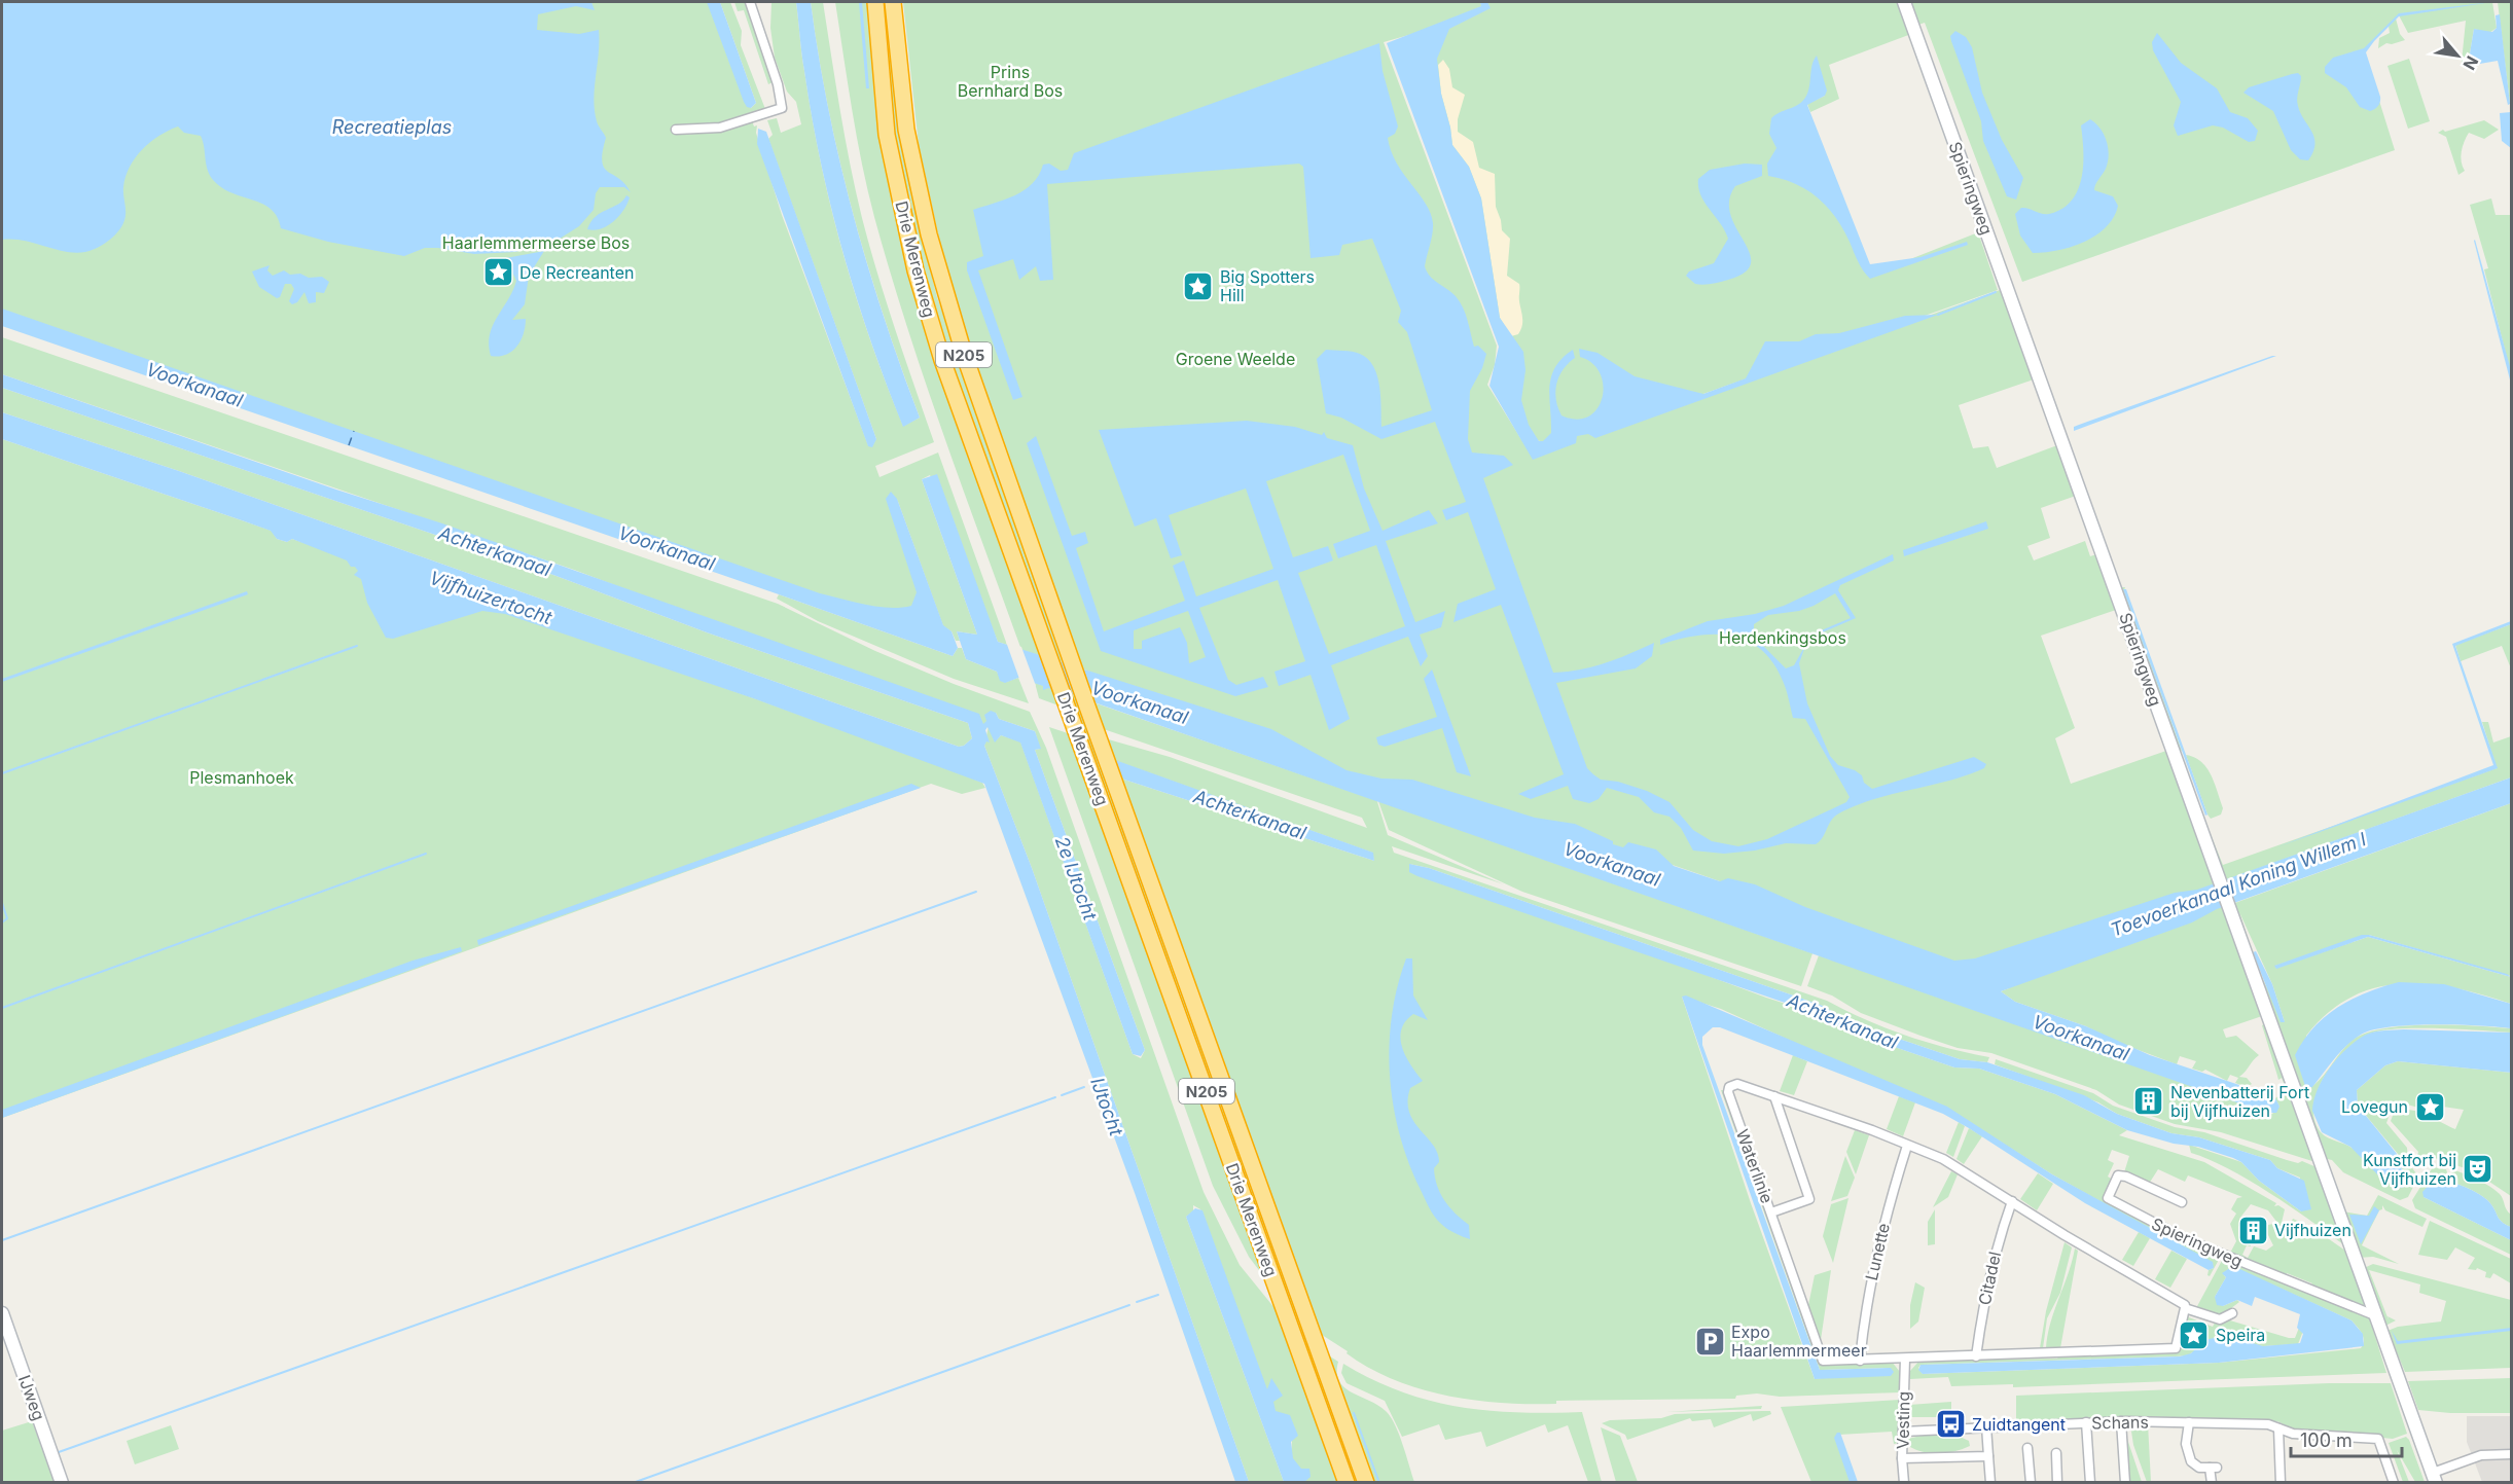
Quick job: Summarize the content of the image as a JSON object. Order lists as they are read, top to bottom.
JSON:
{
  "streets": {
    "highway": ["Drie Merenweg", "N205"],
    "street": [
      "Spieringweg",
      "Waterlinie",
      "Lunette",
      "Citadel",
      "IJweg",
      "Vesting",
      "Schans"
    ]
  },
  "crossings": [
    ["Waterlinie", "Lunette"],
    ["Waterlinie", "Citadel"],
    ["Waterlinie", "Vesting"],
    ["Vesting", "Schans"]
  ],
  "water": [
    "Recreatieplas",
    "Voorkanaal",
    "Achterkanaal",
    "Vijfhuizertocht",
    "2e IJtocht",
    "Toevoerkanaal Koning Willem I",
    "IJtocht"
  ],
  "parks": [
    "Prins Bernhard Bos",
    "Haarlemmermeerse Bos",
    "Groene Weelde",
    "Herdenkingsbos",
    "Plesmanhoek"
  ],
  "places": {
    "place": [
      "De Recreanten",
      "Big Spotters Hill",
      "Lovegun",
      "Speira"
    ],
    "building": ["Nevenbatterij Fort bij Vijfhuizen", "Vijfhuizen"],
    "theatre": ["Kunstfort bij Vijfhuizen"],
    "parking": ["Expo Haarlemmermeer"],
    "bus stop": ["Zuidtangent"]
  },
  "scale_bar": "100 m",
  "north": "bottom right"
}
